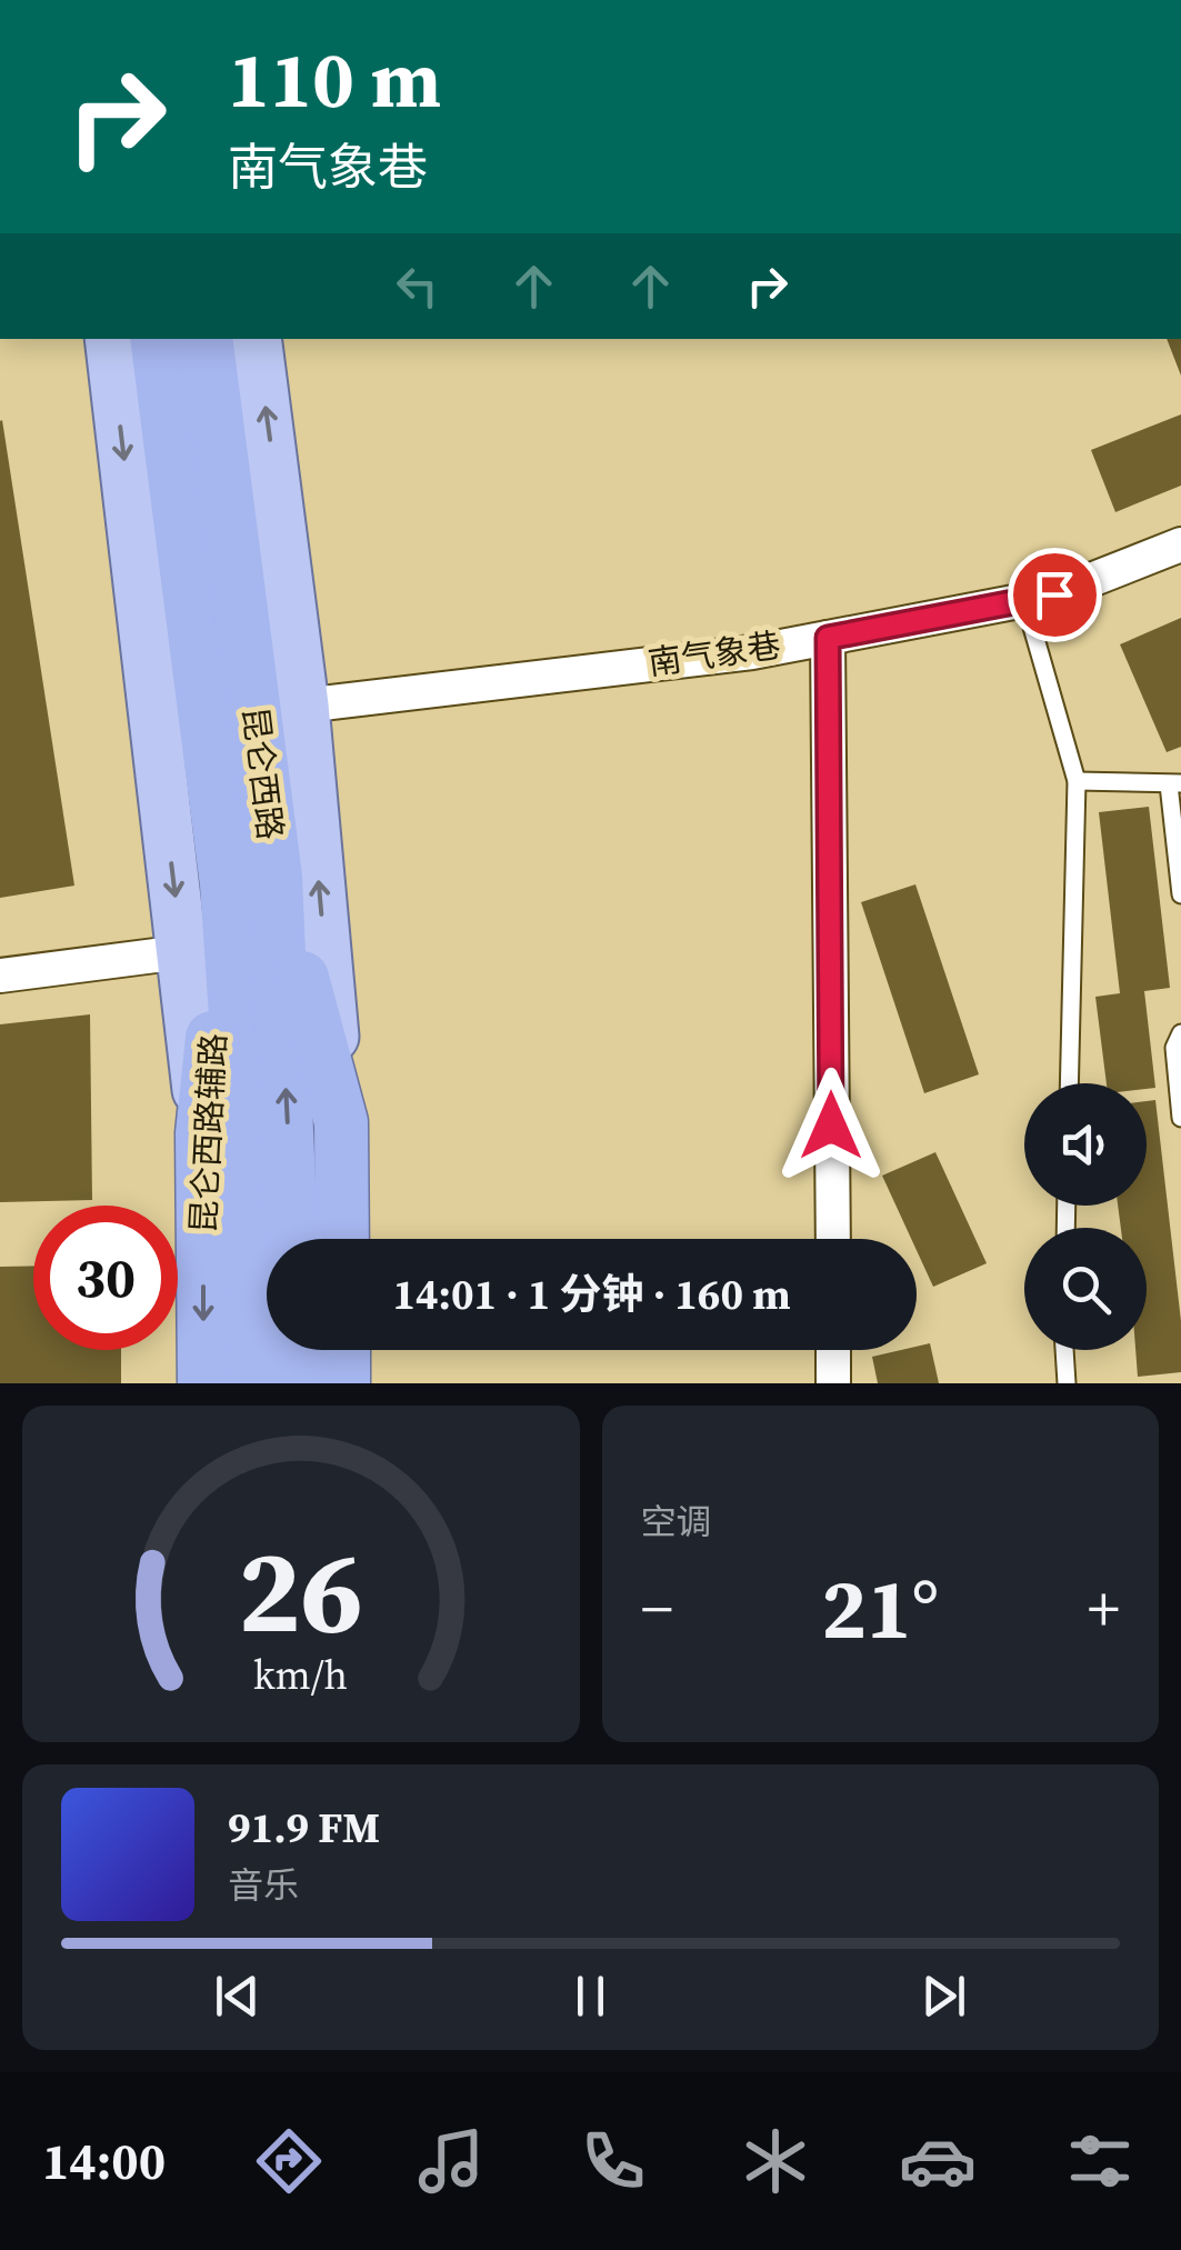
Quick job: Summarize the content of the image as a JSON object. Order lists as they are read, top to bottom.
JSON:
{
  "streets": {
    "highway": ["昆仑西路", "昆仑西路辅路"],
    "street": ["南气象巷"]
  },
  "crossings": [
    ["昆仑西路", "昆仑西路辅路"]
  ],
  "page": {
    "turn": ["110 m", "南气象巷"],
    "limit": "30",
    "trip": "14:01 · 1 分钟 · 160 m",
    "tile": "空调",
    "heat": ["−", "21°", "+"],
    "song": ["91.9 FM", "音乐"],
    "tabs": "14:00",
    "gauge": ["26", "km/h"]
  }
}
